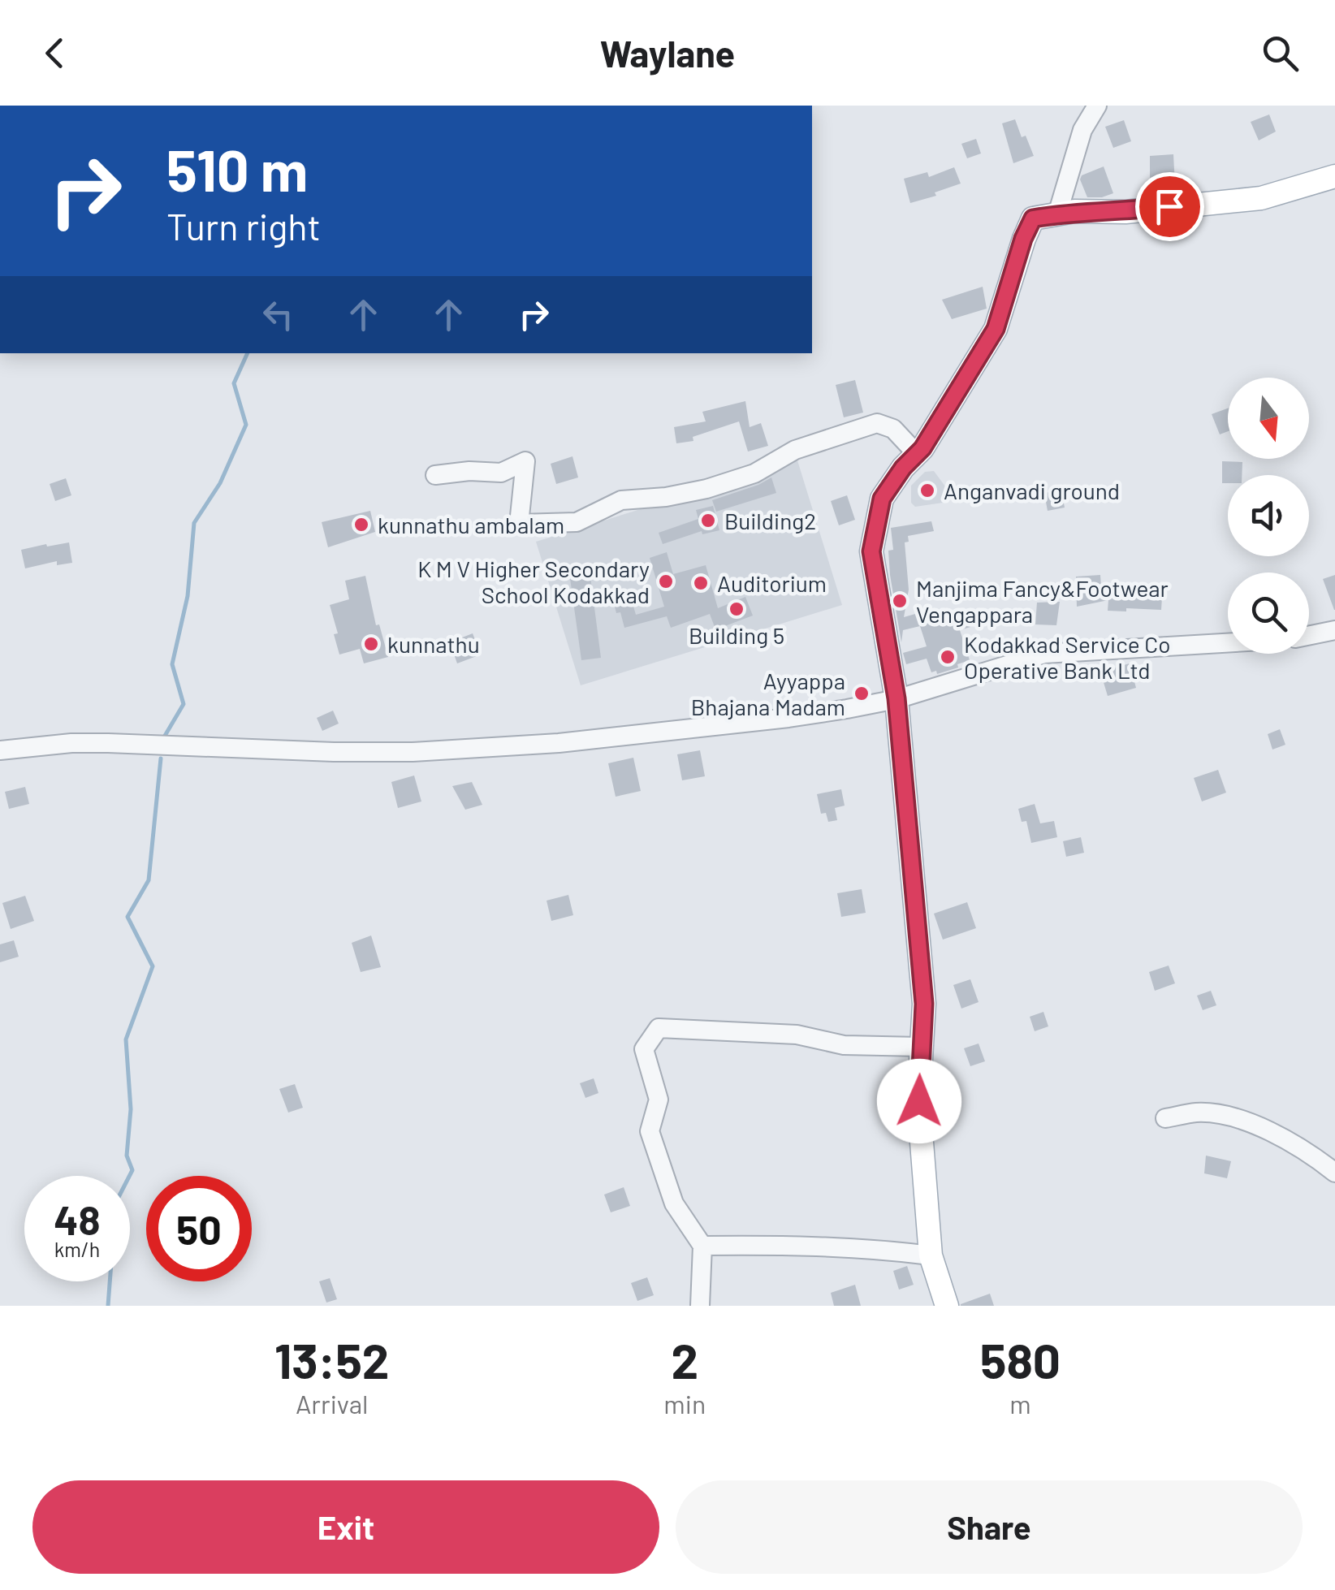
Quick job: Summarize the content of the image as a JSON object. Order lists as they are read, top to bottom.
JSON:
{
  "places": [
    "Anganvadi ground",
    "Building2",
    "kunnathu ambalam",
    "K M V Higher Secondary School Kodakkad",
    "Auditorium",
    "Manjima Fancy&Footwear Vengappara",
    "Building 5",
    "kunnathu",
    "Kodakkad Service Co Operative Bank Ltd",
    "Ayyappa Bhajana Madam"
  ],
  "north": "bottom",
  "page": {
    "header": "Waylane",
    "turn": ["510 m", "Turn right"],
    "speed": "48 km/h",
    "limit": "50",
    "eta": [
      "13:52",
      "Arrival",
      "2",
      "min",
      "580",
      "m"
    ],
    "buttons": ["Exit", "Share"]
  }
}
